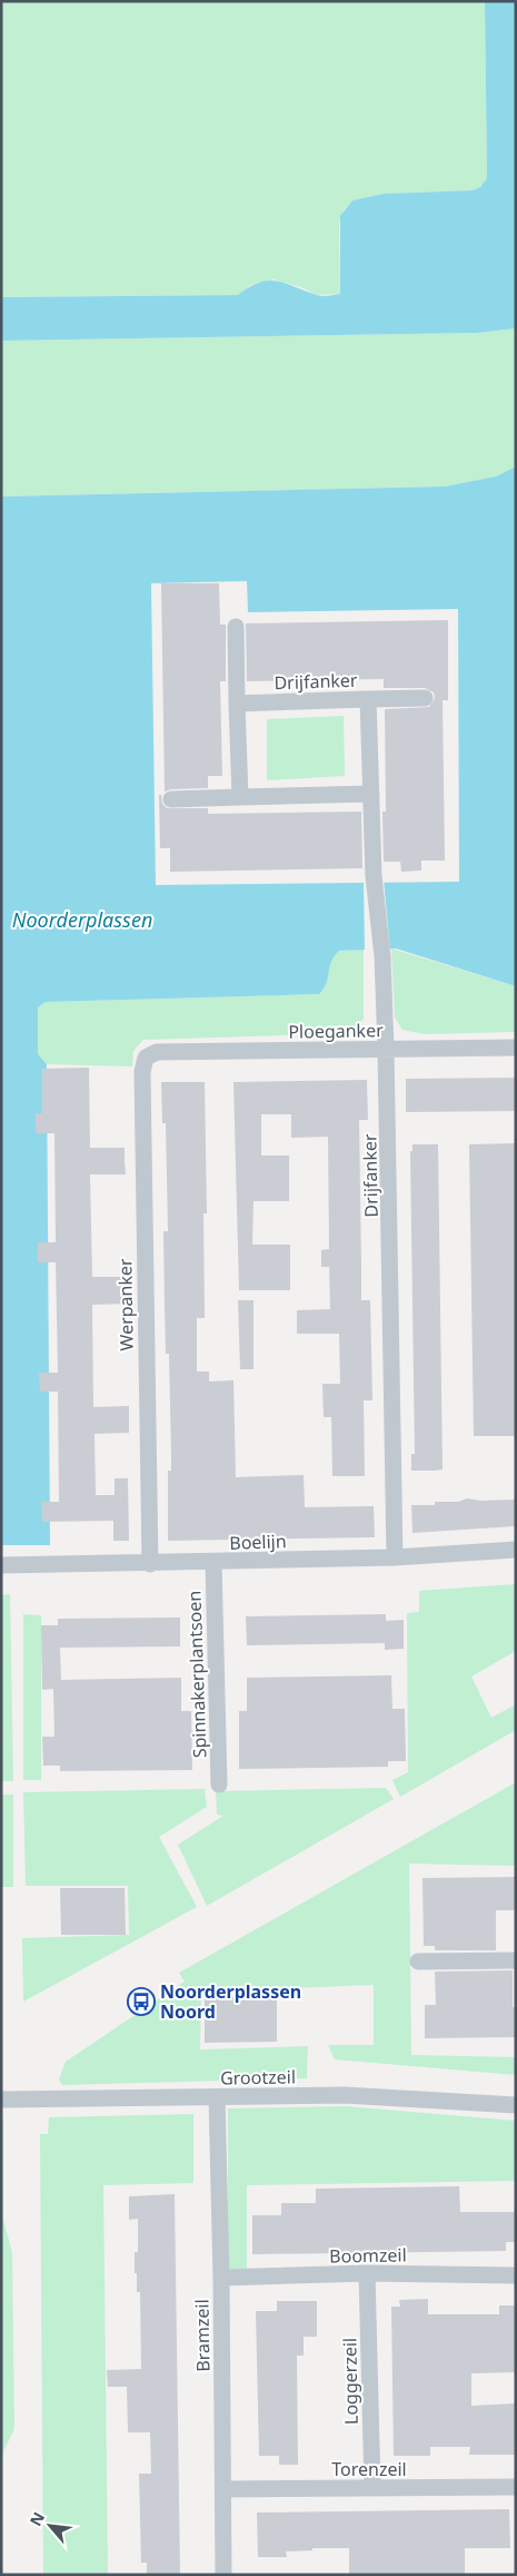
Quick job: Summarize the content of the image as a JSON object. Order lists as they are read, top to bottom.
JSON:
{
  "streets": {
    "street": [
      "Drijfanker",
      "Ploeganker",
      "Werpanker",
      "Boelijn",
      "Spinnakerplantsoen",
      "Grootzeil",
      "Boomzeil",
      "Bramzeil",
      "Loggerzeil",
      "Torenzeil"
    ]
  },
  "crossings": [
    ["Drijfanker", "Ploeganker"],
    ["Drijfanker", "Boelijn"],
    ["Ploeganker", "Werpanker"],
    ["Werpanker", "Boelijn"],
    ["Boelijn", "Spinnakerplantsoen"],
    ["Grootzeil", "Bramzeil"],
    ["Boomzeil", "Bramzeil"],
    ["Boomzeil", "Loggerzeil"],
    ["Bramzeil", "Torenzeil"],
    ["Loggerzeil", "Torenzeil"]
  ],
  "water": ["Noorderplassen"],
  "places": {
    "bus stop": ["Noorderplassen Noord"]
  },
  "north": "top left"
}
